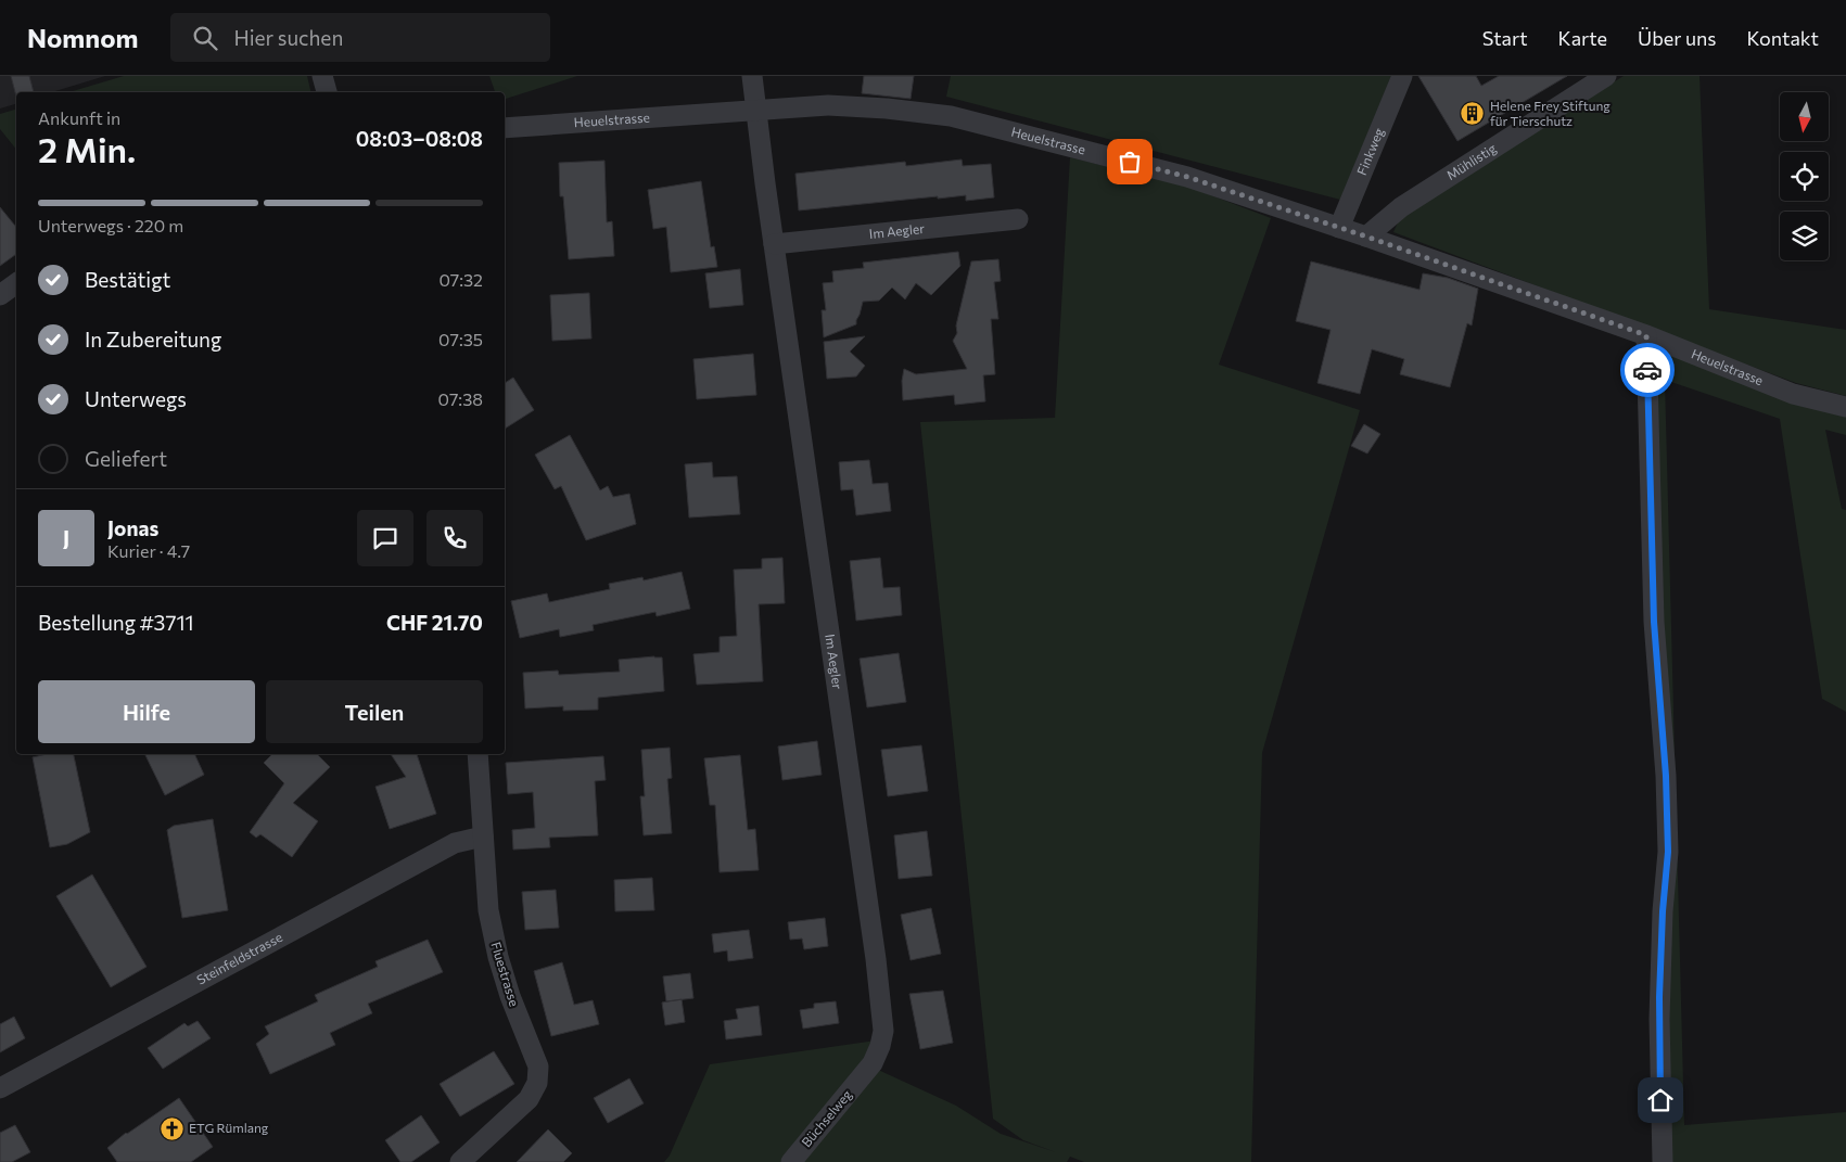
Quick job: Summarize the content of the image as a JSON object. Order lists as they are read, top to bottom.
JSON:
{
  "streets": {
    "street": [
      "Heuelstrasse",
      "Finkweg",
      "Mühlistig",
      "Im Aegler",
      "Steinfeldstrasse",
      "Fluestrasse",
      "Büchselweg"
    ]
  },
  "crossings": [
    ["Heuelstrasse", "Finkweg"],
    ["Heuelstrasse", "Mühlistig"],
    ["Heuelstrasse", "Im Aegler"],
    ["Im Aegler", "Büchselweg"],
    ["Steinfeldstrasse", "Fluestrasse"]
  ],
  "places": {
    "building": ["Helene Frey Stiftung für Tierschutz"],
    "church": ["ETG Rümlang"]
  },
  "north": "bottom",
  "page": {
    "header": "Nomnom",
    "search": "Hier suchen",
    "nav": [
      "Start",
      "Karte",
      "Über uns",
      "Kontakt"
    ],
    "heading": ["2 Min.", "Ankunft in", "08:03–08:08"],
    "panel": [
      "Jonas",
      "Kurier · 4.7",
      "Bestellung #3711",
      "CHF 21.70"
    ],
    "bar": "Unterwegs · 220 m",
    "list": [
      ["Bestätigt", "07:32"],
      ["In Zubereitung", "07:35"],
      ["Unterwegs", "07:38"],
      "Geliefert"
    ],
    "round": "J",
    "buttons": ["Hilfe", "Teilen"]
  }
}
